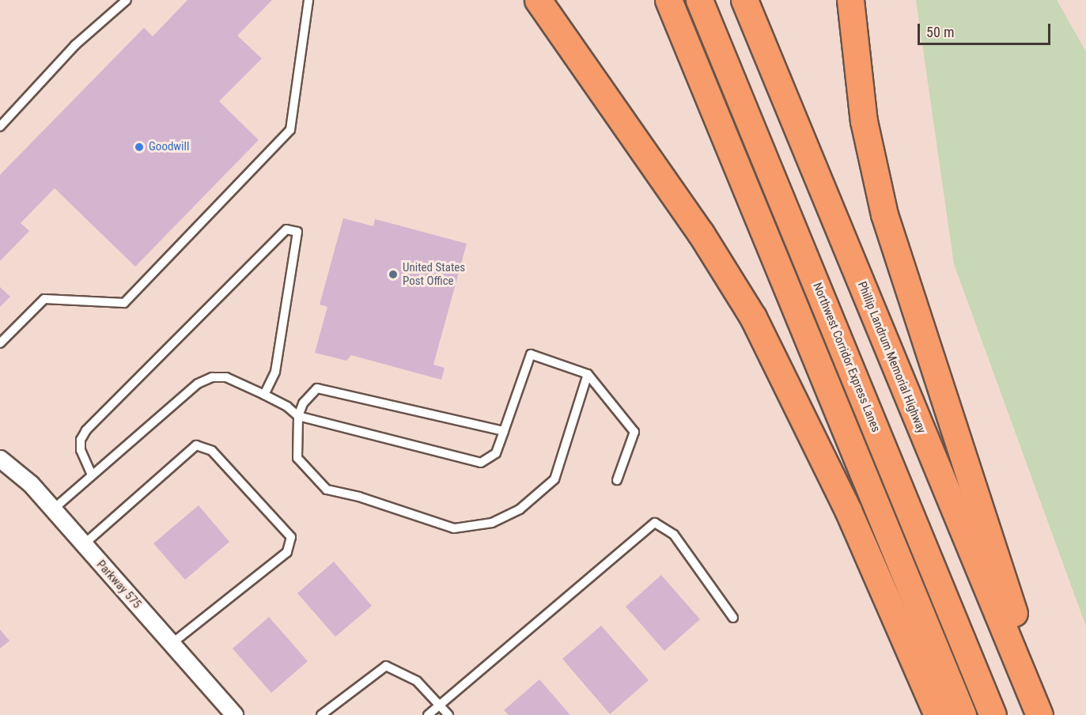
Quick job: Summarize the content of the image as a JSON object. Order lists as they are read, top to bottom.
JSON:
{
  "streets": {
    "highway": ["Northwest Corridor Express Lanes", "Phillip Landrum Memorial Highway"],
    "street": ["Parkway 575"]
  },
  "places": ["Goodwill", "United States Post Office"],
  "scale_bar": "50 m"
}
